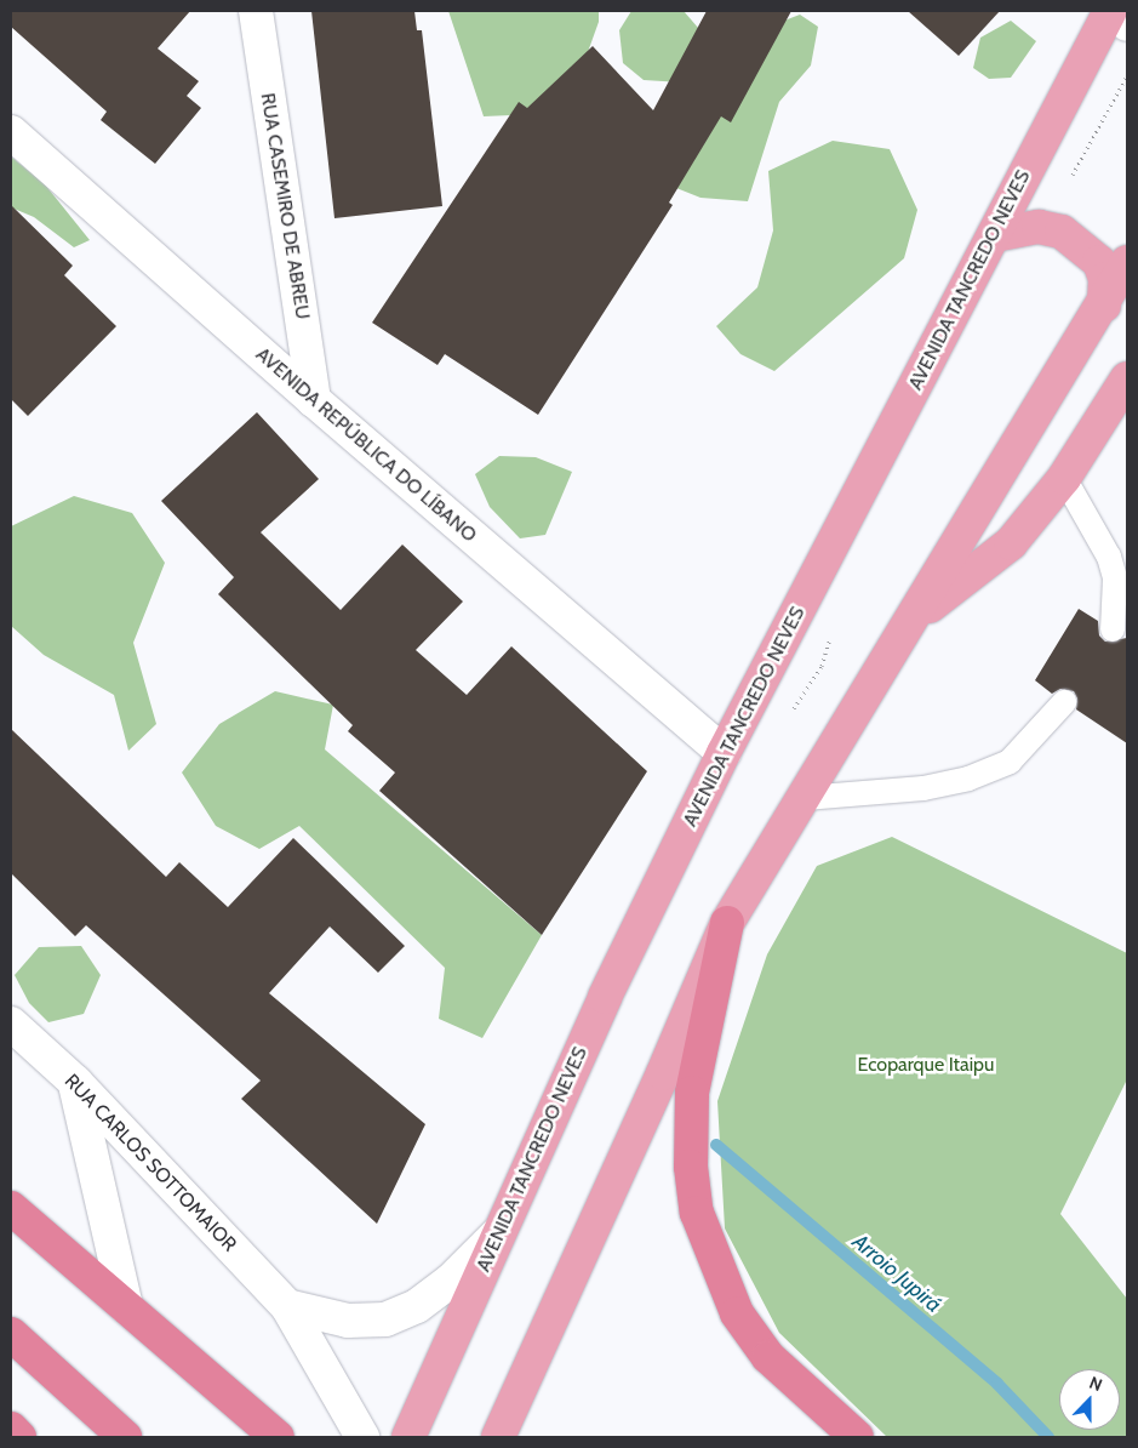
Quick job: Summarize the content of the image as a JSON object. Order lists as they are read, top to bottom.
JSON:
{
  "streets": {
    "main road": ["AVENIDA TANCREDO NEVES"],
    "street": ["RUA CASEMIRO DE ABREU", "AVENIDA REPÚBLICA DO LÍBANO", "RUA CARLOS SOTTOMAIOR"]
  },
  "crossings": [
    ["RUA CASEMIRO DE ABREU", "AVENIDA REPÚBLICA DO LÍBANO"],
    ["AVENIDA TANCREDO NEVES", "AVENIDA REPÚBLICA DO LÍBANO"]
  ],
  "water": ["Arroio Jupirá"],
  "parks": ["Ecoparque Itaipu"],
  "north": "top"
}
